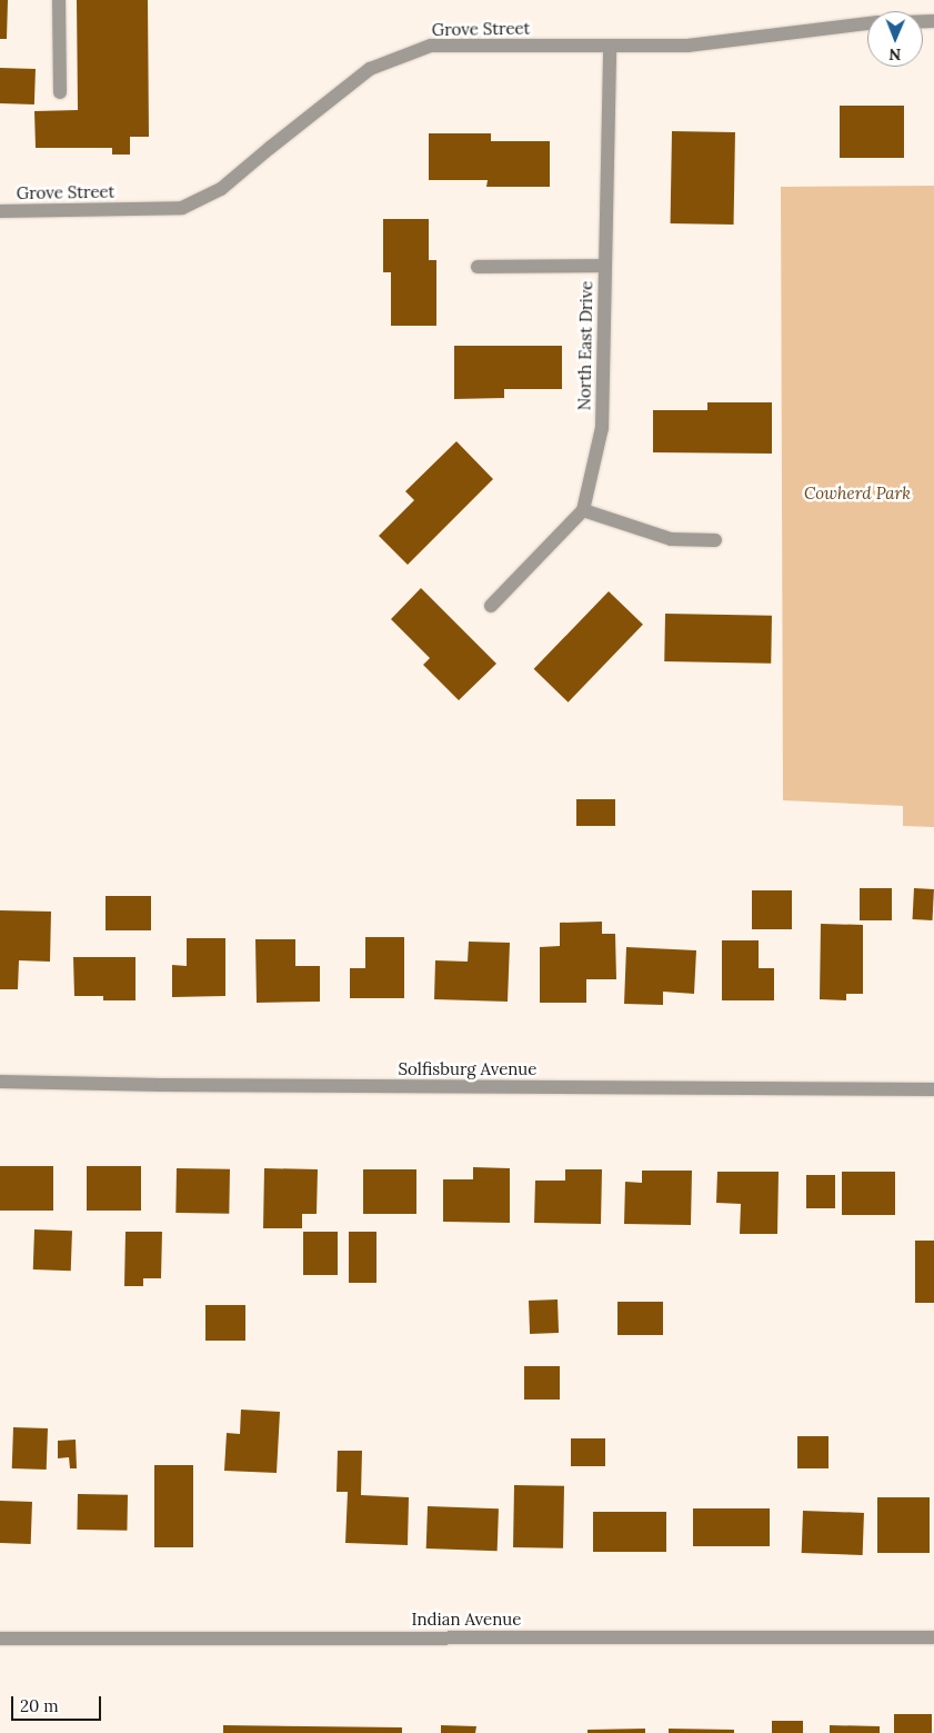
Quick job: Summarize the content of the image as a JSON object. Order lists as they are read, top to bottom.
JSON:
{
  "streets": {
    "street": [
      "Grove Street",
      "North East Drive",
      "Solfisburg Avenue",
      "Indian Avenue"
    ]
  },
  "crossings": [
    ["Grove Street", "North East Drive"]
  ],
  "parks": ["Cowherd Park"],
  "scale_bar": "20 m",
  "north": "bottom"
}
